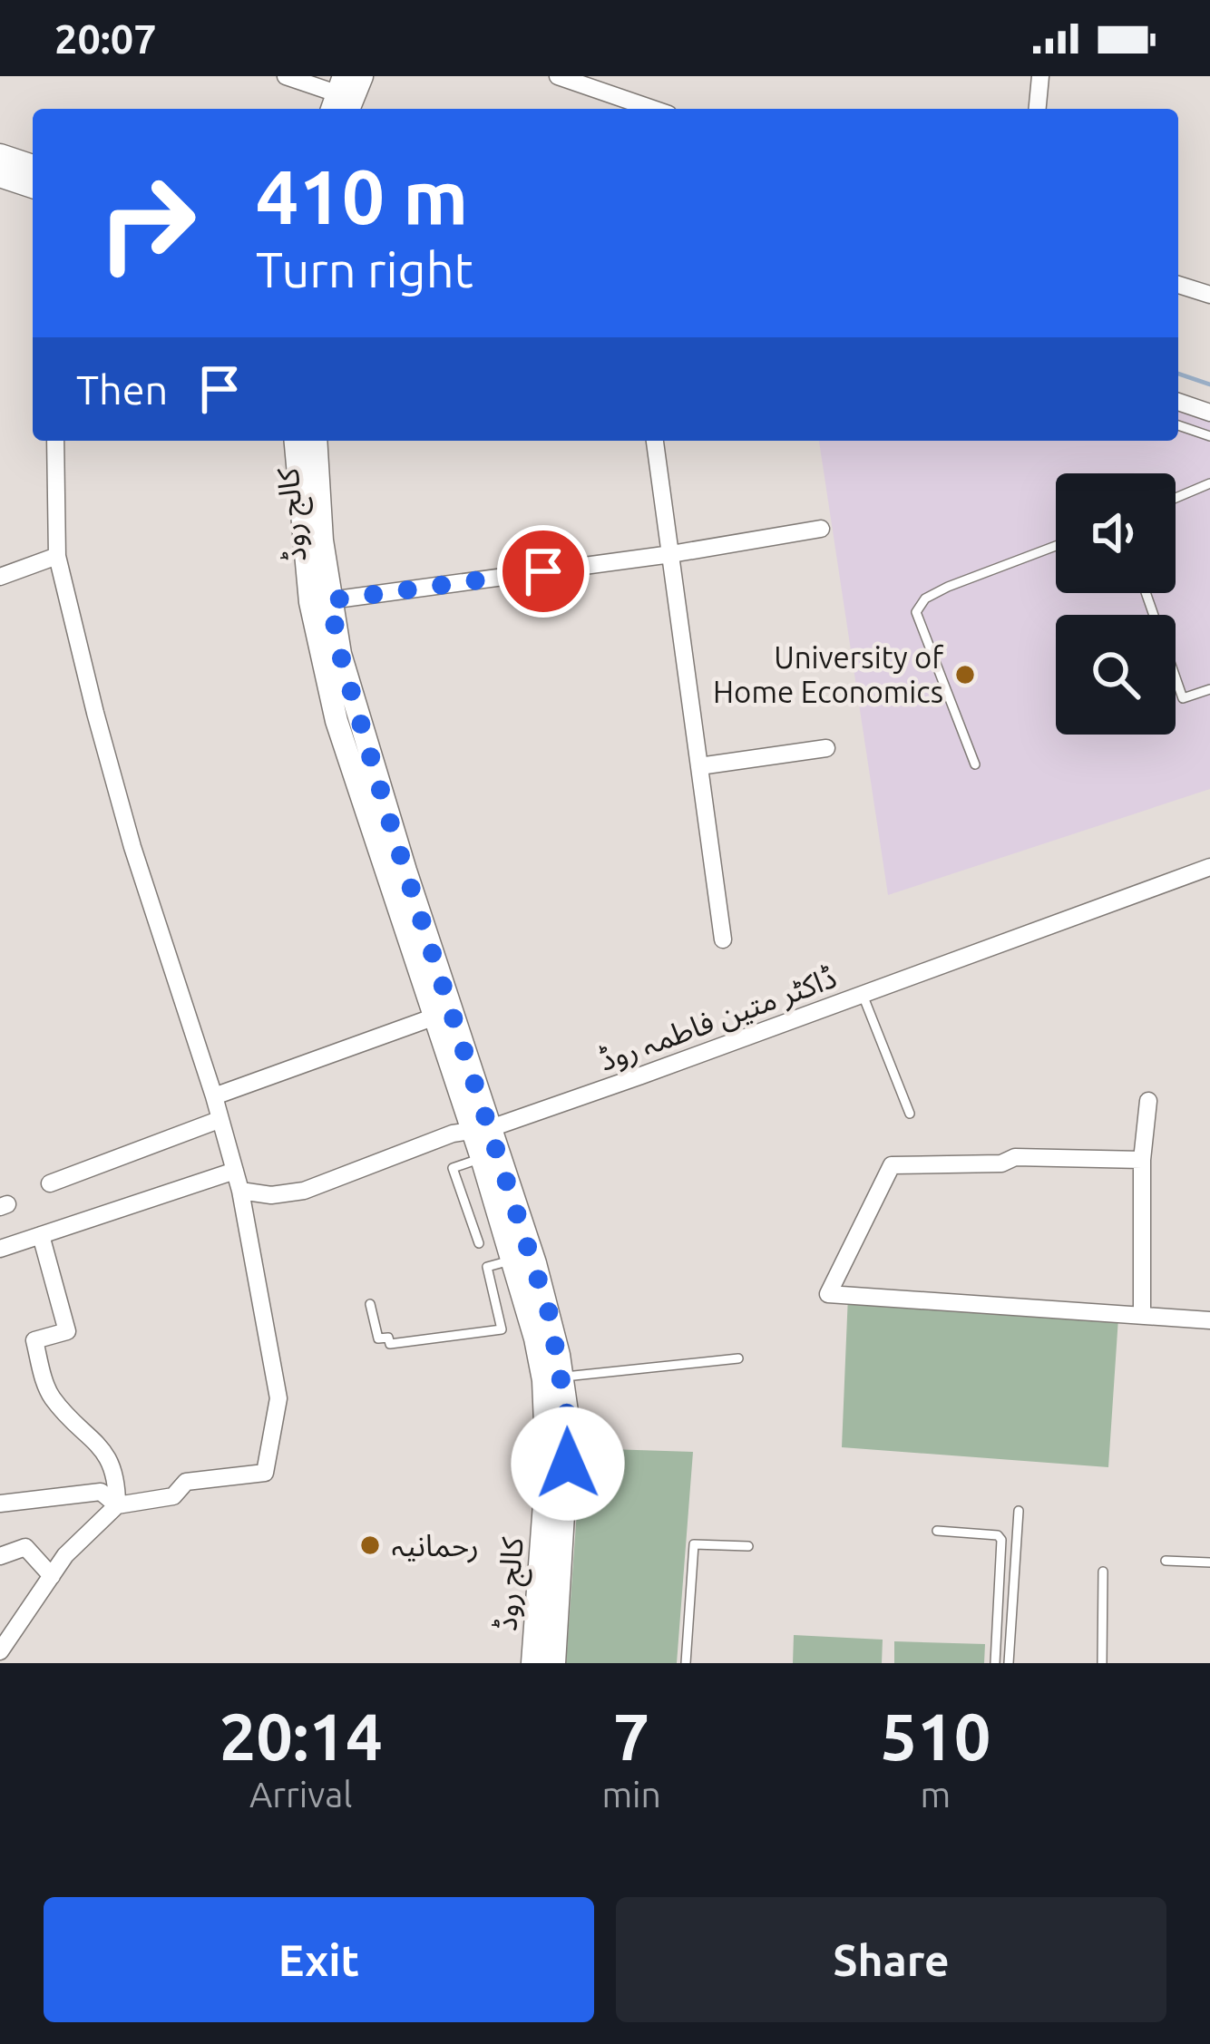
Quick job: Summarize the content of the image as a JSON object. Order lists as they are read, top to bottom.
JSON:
{
  "streets": {
    "main road": ["کالج روڈ"],
    "street": ["ڈاکٹر متین فاطمہ روڈ"]
  },
  "crossings": [
    ["کالج روڈ", "ڈاکٹر متین فاطمہ روڈ"]
  ],
  "places": ["University of Home Economics", "رحمانیہ"],
  "page": {
    "status": "20:07",
    "turn": ["410 m", "Turn right"],
    "then": "Then",
    "eta": [
      "20:14",
      "Arrival",
      "7",
      "min",
      "510",
      "m"
    ],
    "buttons": ["Exit", "Share"]
  }
}
